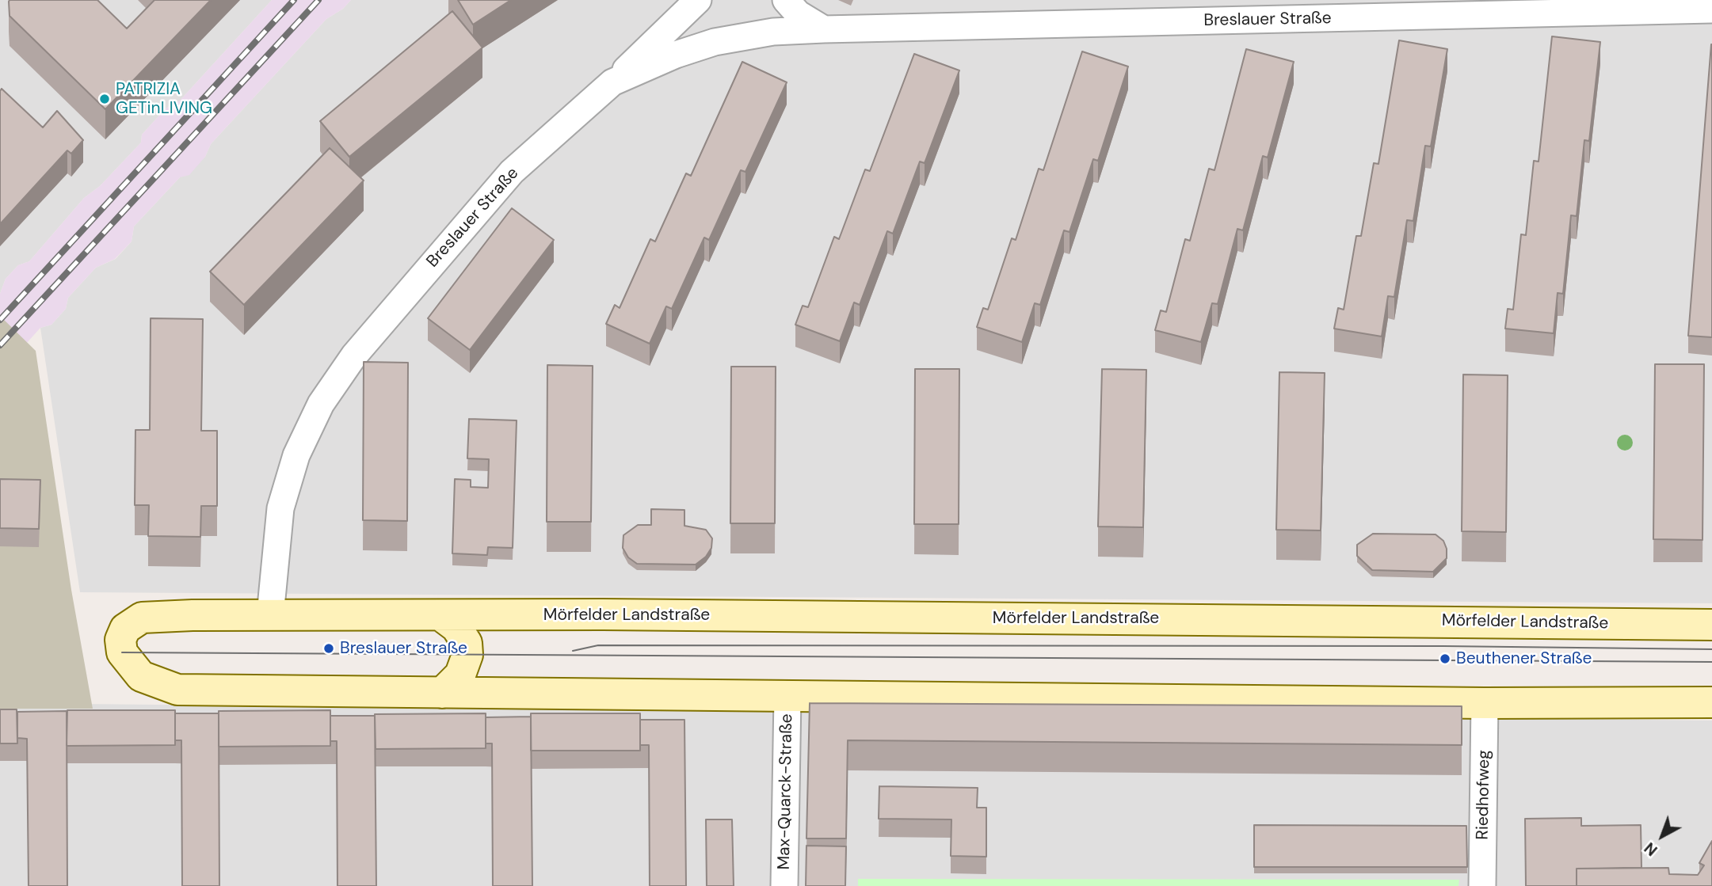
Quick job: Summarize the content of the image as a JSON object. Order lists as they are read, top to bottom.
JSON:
{
  "streets": {
    "main road": ["Mörfelder Landstraße"],
    "street": ["Breslauer Straße", "Max-Quarck-Straße", "Riedhofweg"]
  },
  "crossings": [
    ["Breslauer Straße", "Mörfelder Landstraße"],
    ["Mörfelder Landstraße", "Max-Quarck-Straße"],
    ["Mörfelder Landstraße", "Riedhofweg"]
  ],
  "places": ["PATRIZIA GETinLIVING", "Breslauer Straße", "Beuthener Straße"],
  "north": "bottom left"
}
